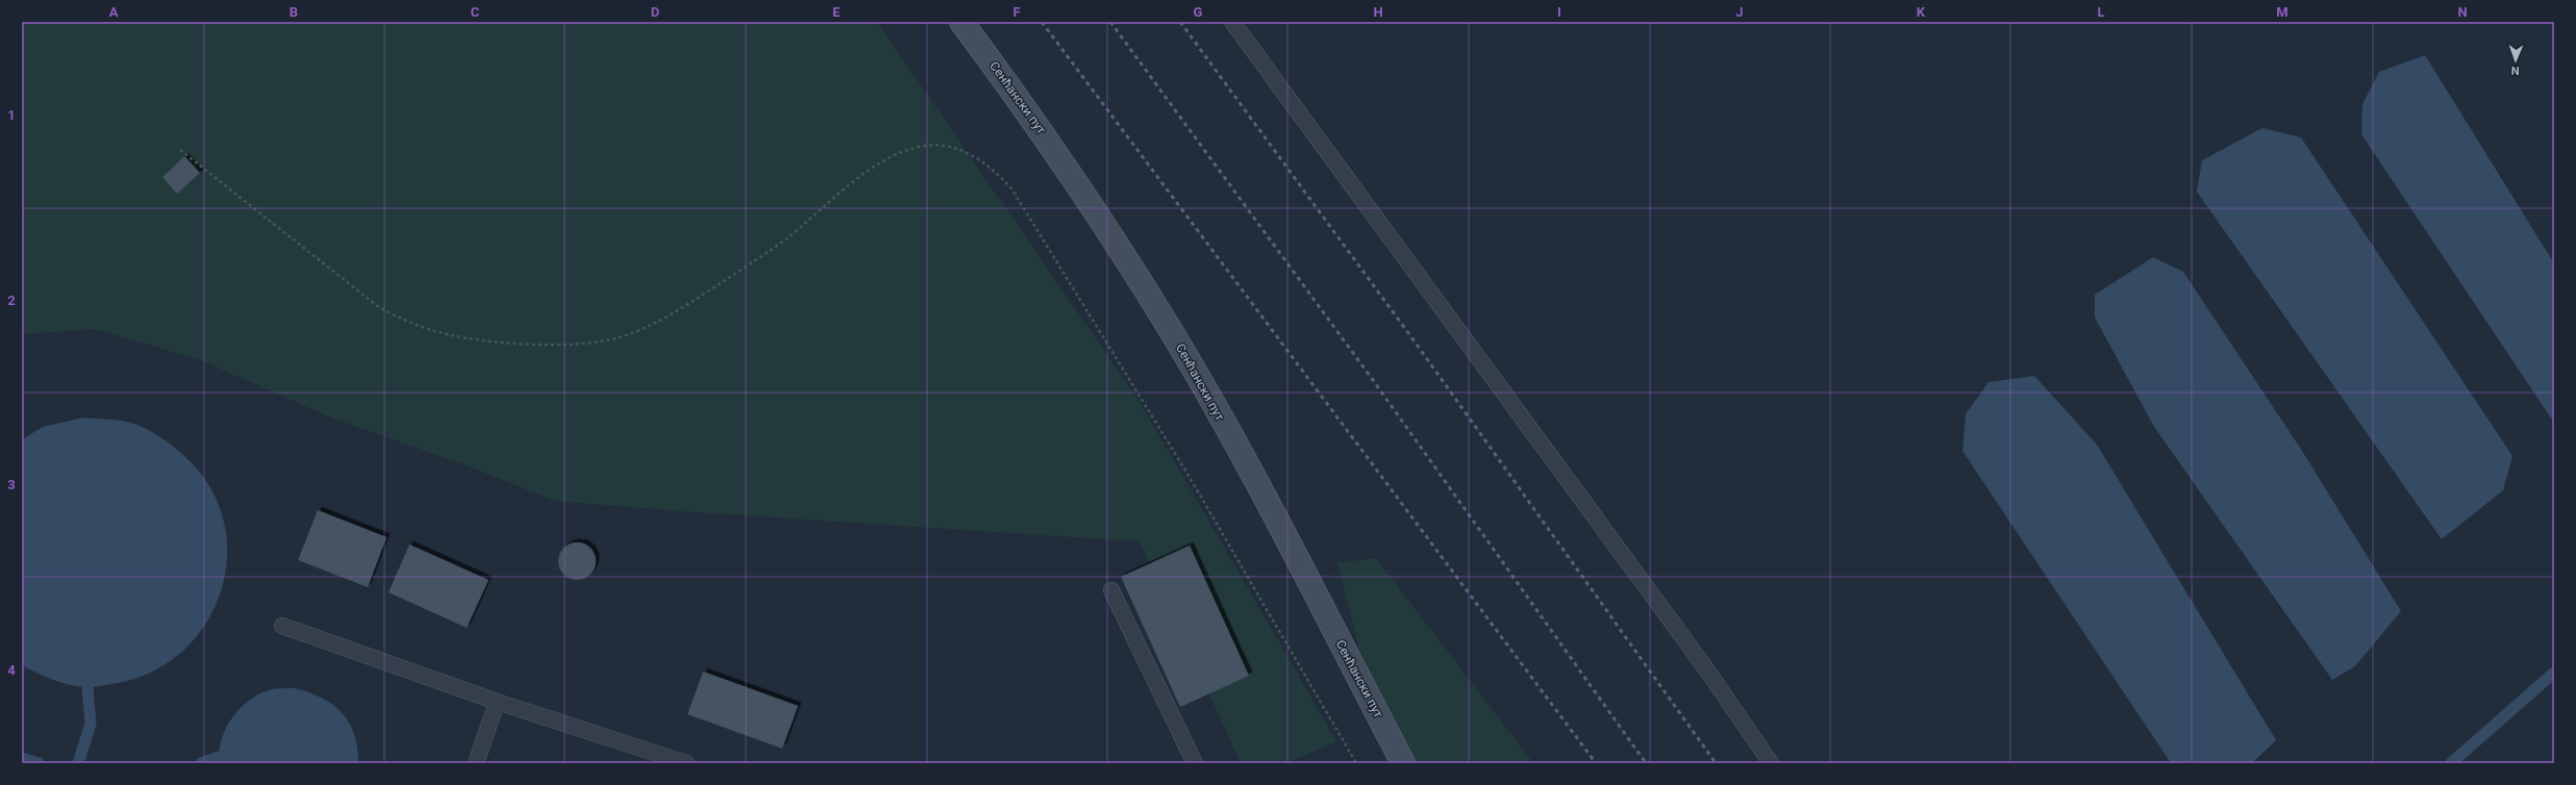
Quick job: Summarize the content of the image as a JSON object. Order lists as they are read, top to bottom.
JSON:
{
  "streets": {
    "main road": ["Сенћански пут"]
  },
  "north": "bottom",
  "grid": {
    "columns": [
      "A",
      "B",
      "C",
      "D",
      "E",
      "F",
      "G",
      "H",
      "I",
      "J",
      "K",
      "L",
      "M",
      "N"
    ],
    "rows": [
      "1",
      "2",
      "3",
      "4"
    ]
  }
}
